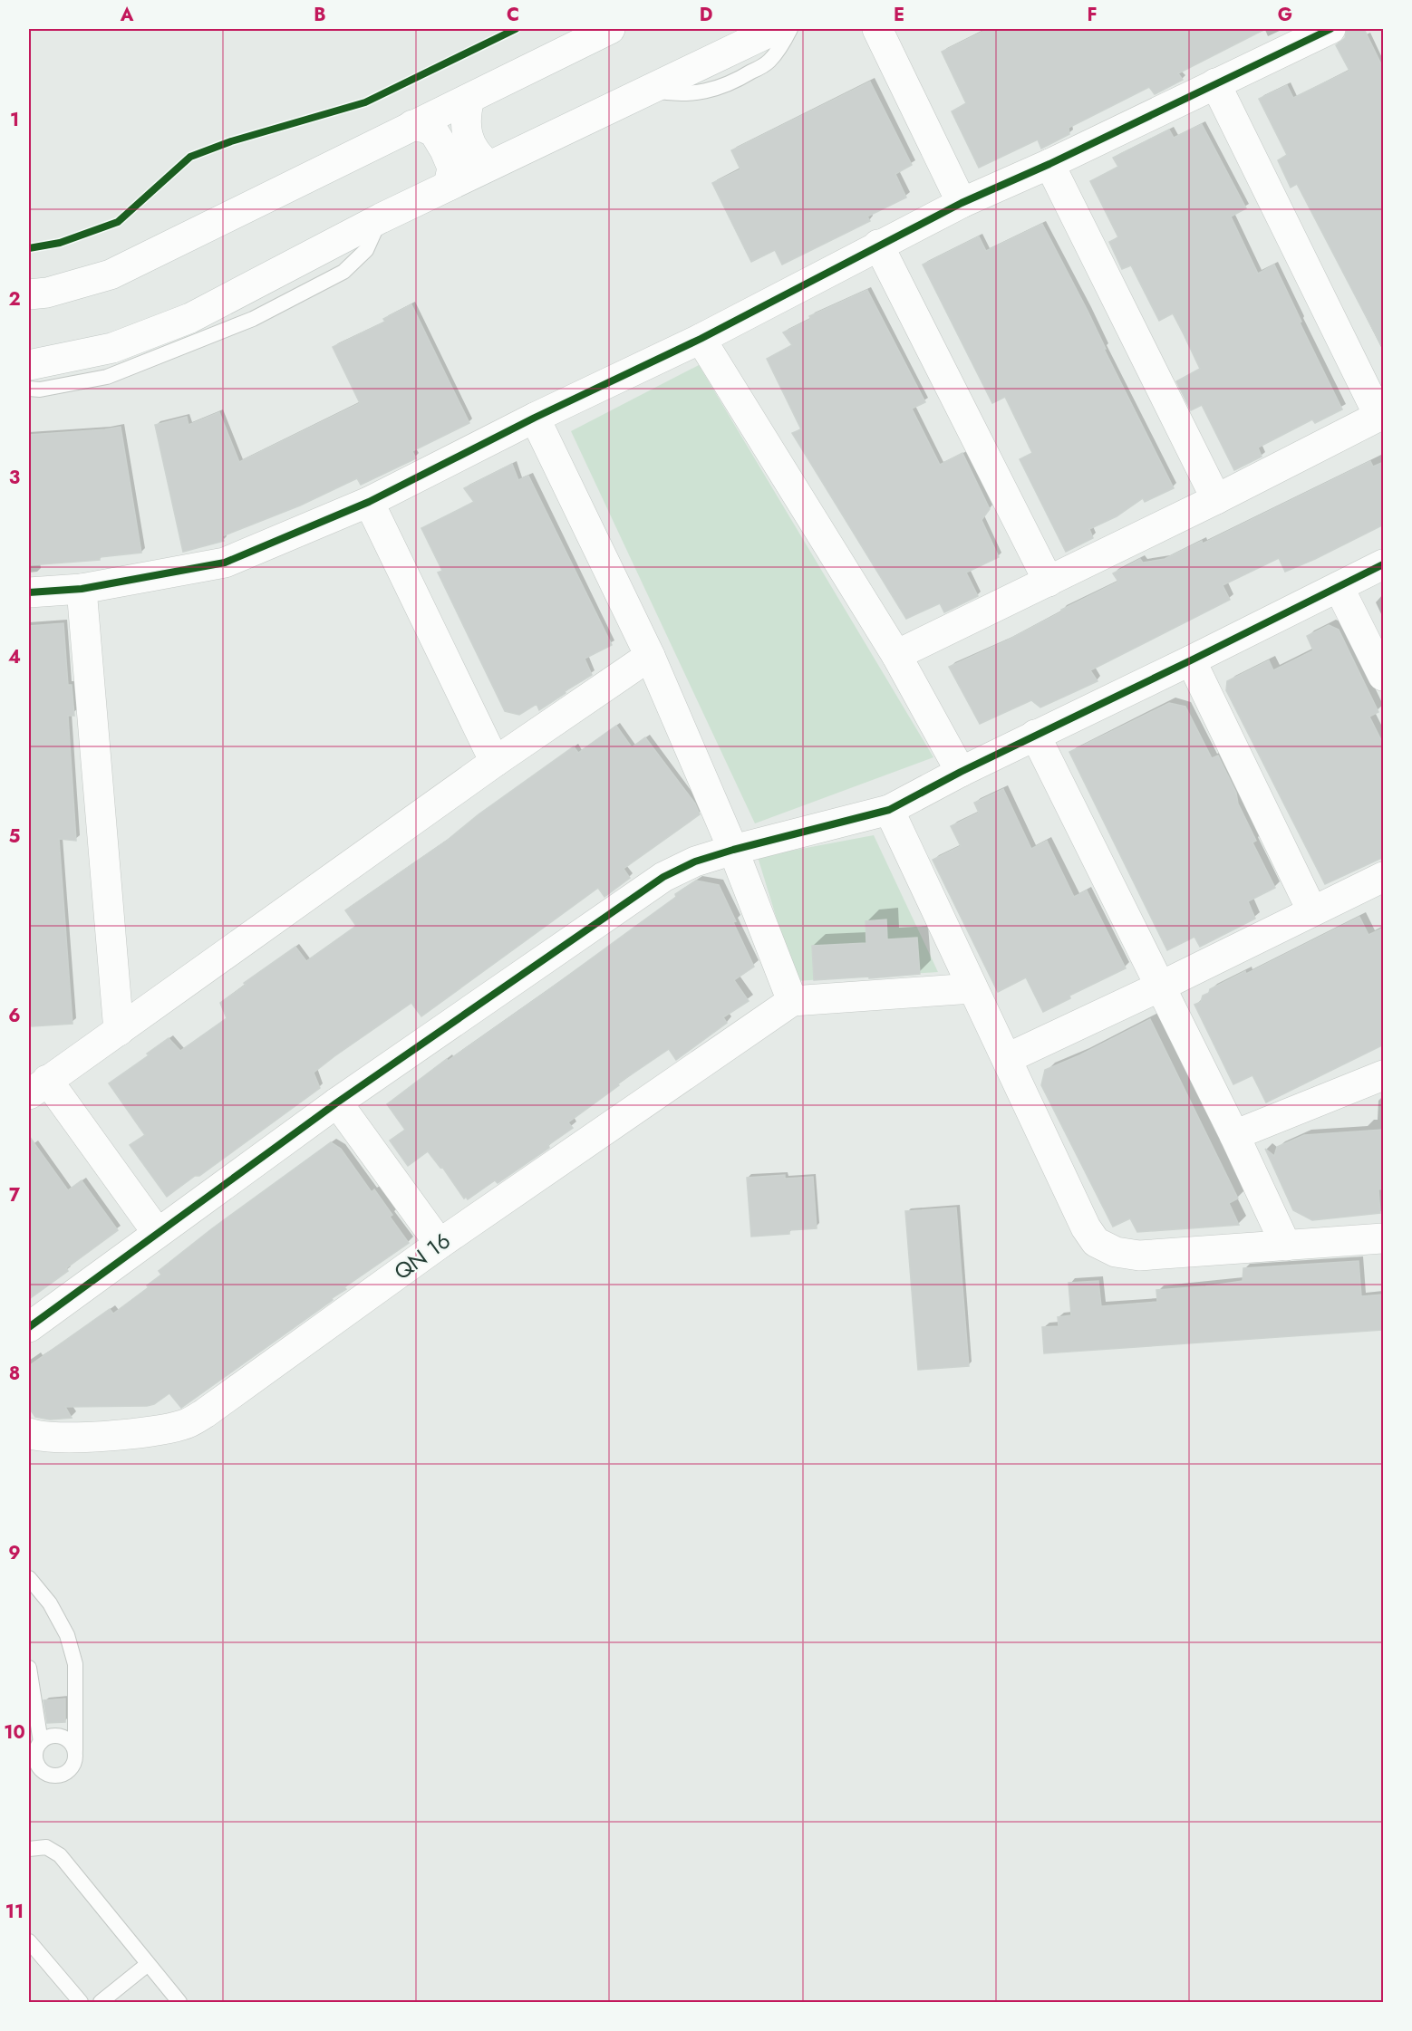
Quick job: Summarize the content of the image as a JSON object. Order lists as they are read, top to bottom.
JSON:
{
  "streets": {
    "street": ["QN 16"]
  },
  "grid": {
    "columns": [
      "A",
      "B",
      "C",
      "D",
      "E",
      "F",
      "G"
    ],
    "rows": [
      "1",
      "2",
      "3",
      "4",
      "5",
      "6",
      "7",
      "8",
      "9",
      "10",
      "11"
    ]
  }
}
